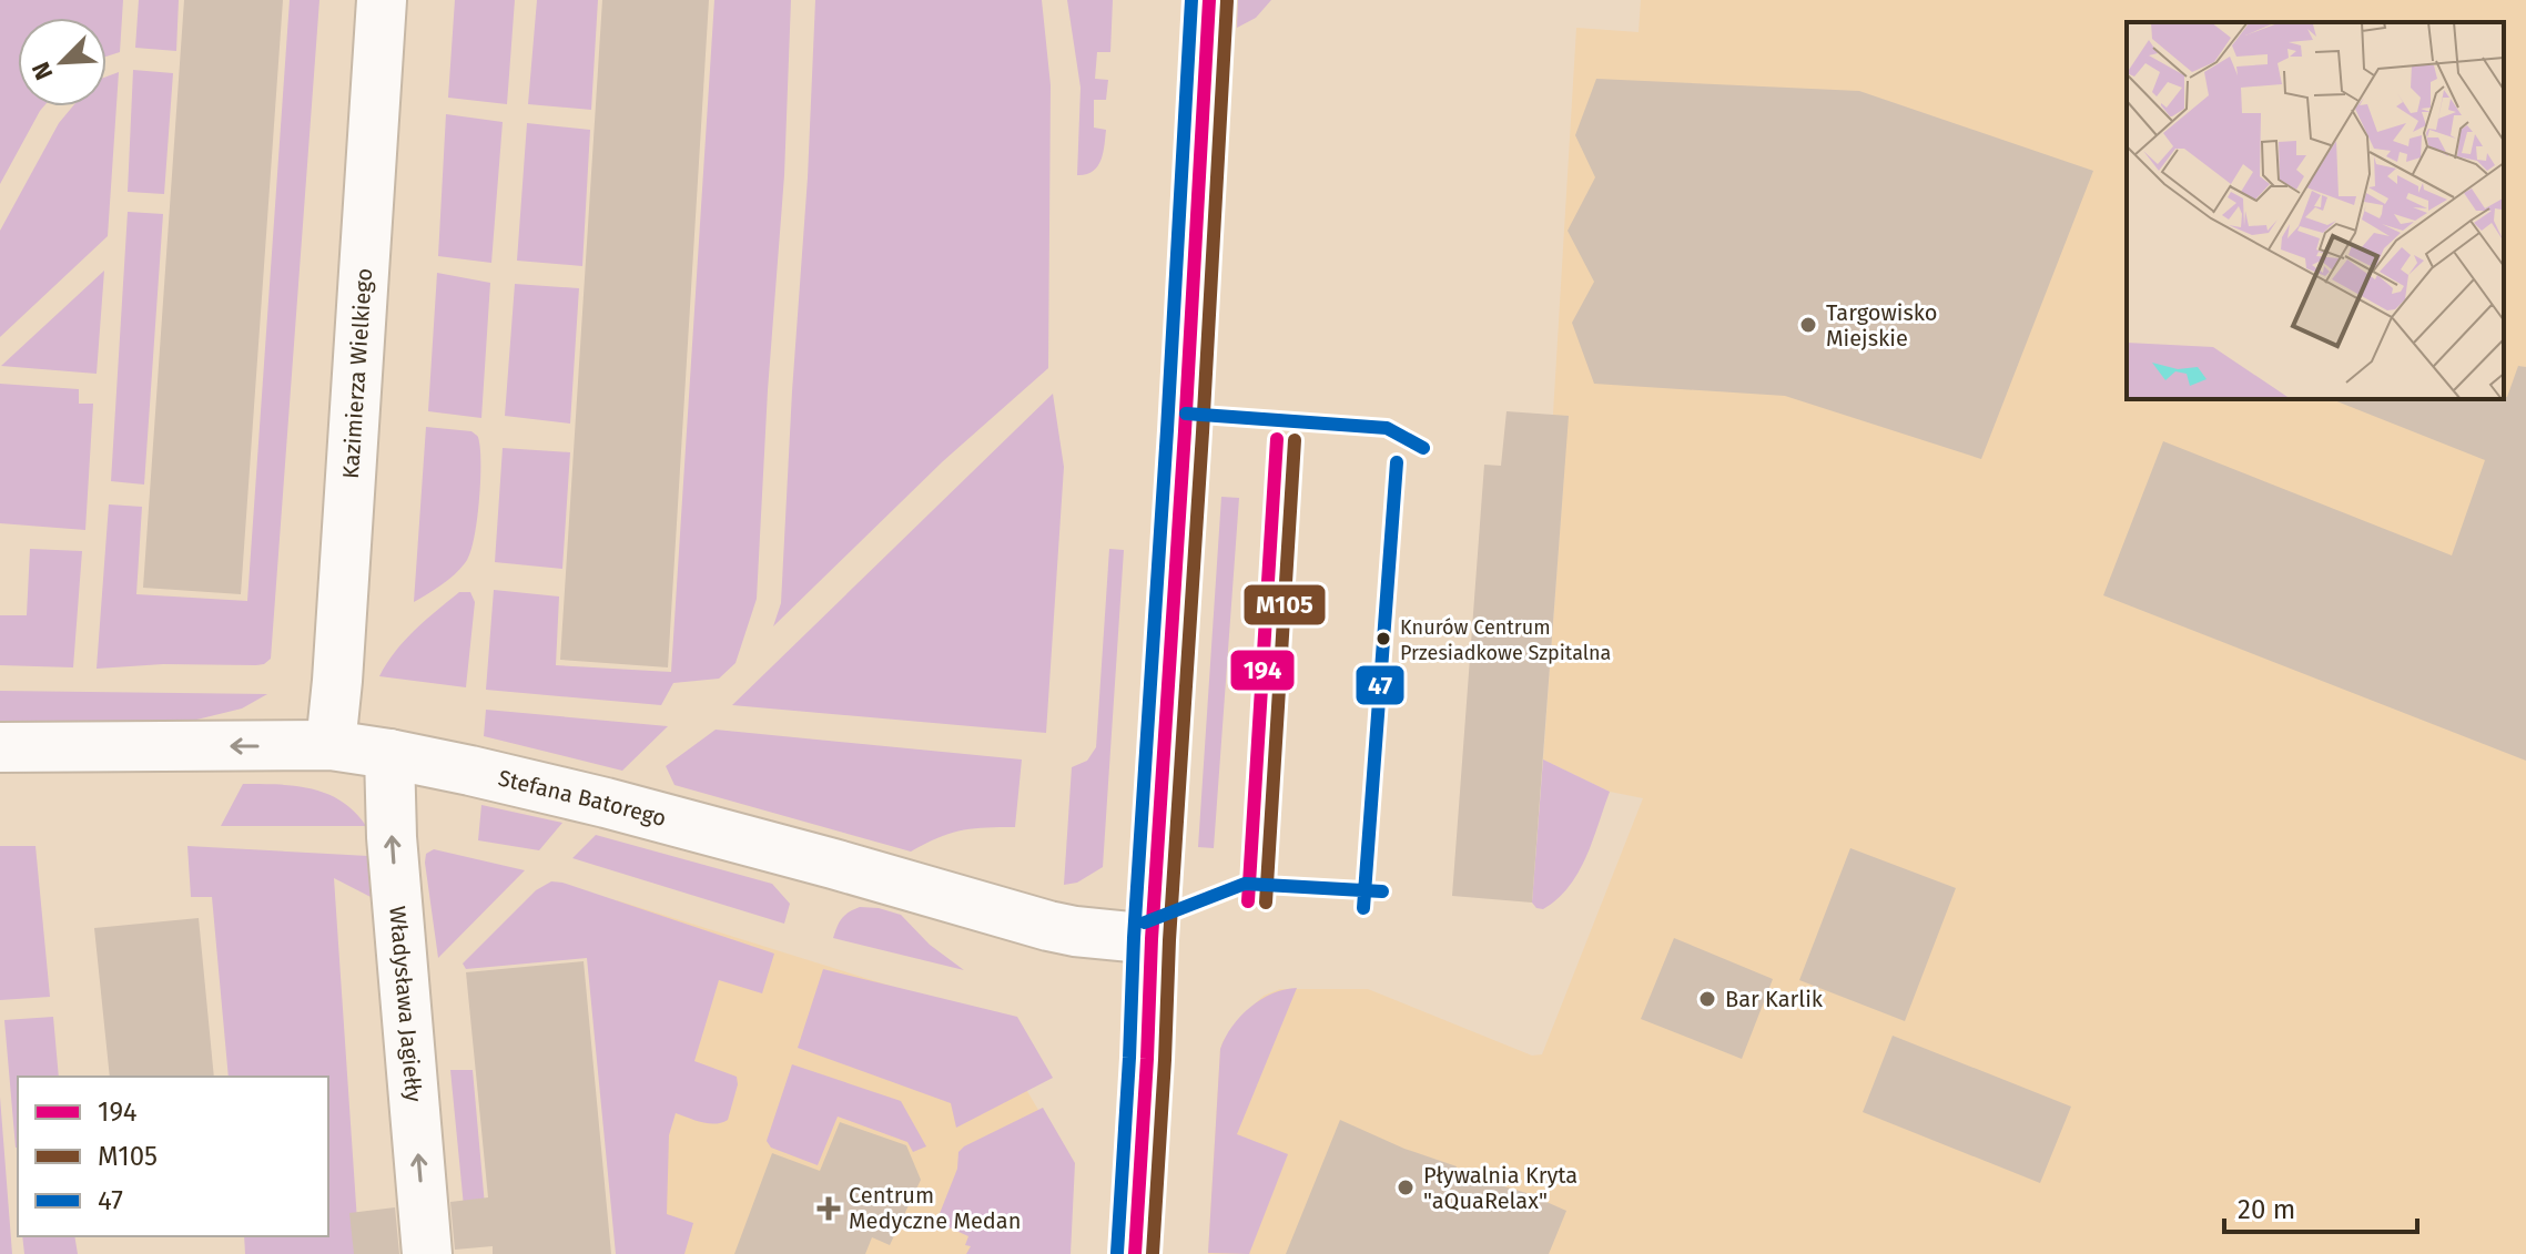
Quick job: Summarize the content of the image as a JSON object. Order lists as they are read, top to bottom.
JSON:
{
  "streets": {
    "street": ["Kazimierza Wielkiego", "Stefana Batorego", "Władysława Jagiełły"]
  },
  "crossings": [
    ["Kazimierza Wielkiego", "Stefana Batorego"],
    ["Stefana Batorego", "Władysława Jagiełły"]
  ],
  "one_way": ["Władysława Jagiełły"],
  "places": {
    "other": [
      "Targowisko Miejskie",
      "Knurów Centrum Przesiadkowe Szpitalna",
      "Bar Karlik",
      "Pływalnia Kryta \"aQuaRelax\""
    ],
    "health": ["Centrum Medyczne Medan"]
  },
  "lines": ["transit line 194", "transit line 47", "transit line M105"],
  "legend": ["194", "M105", "47"],
  "scale_bar": "20 m",
  "north": "bottom left"
}
